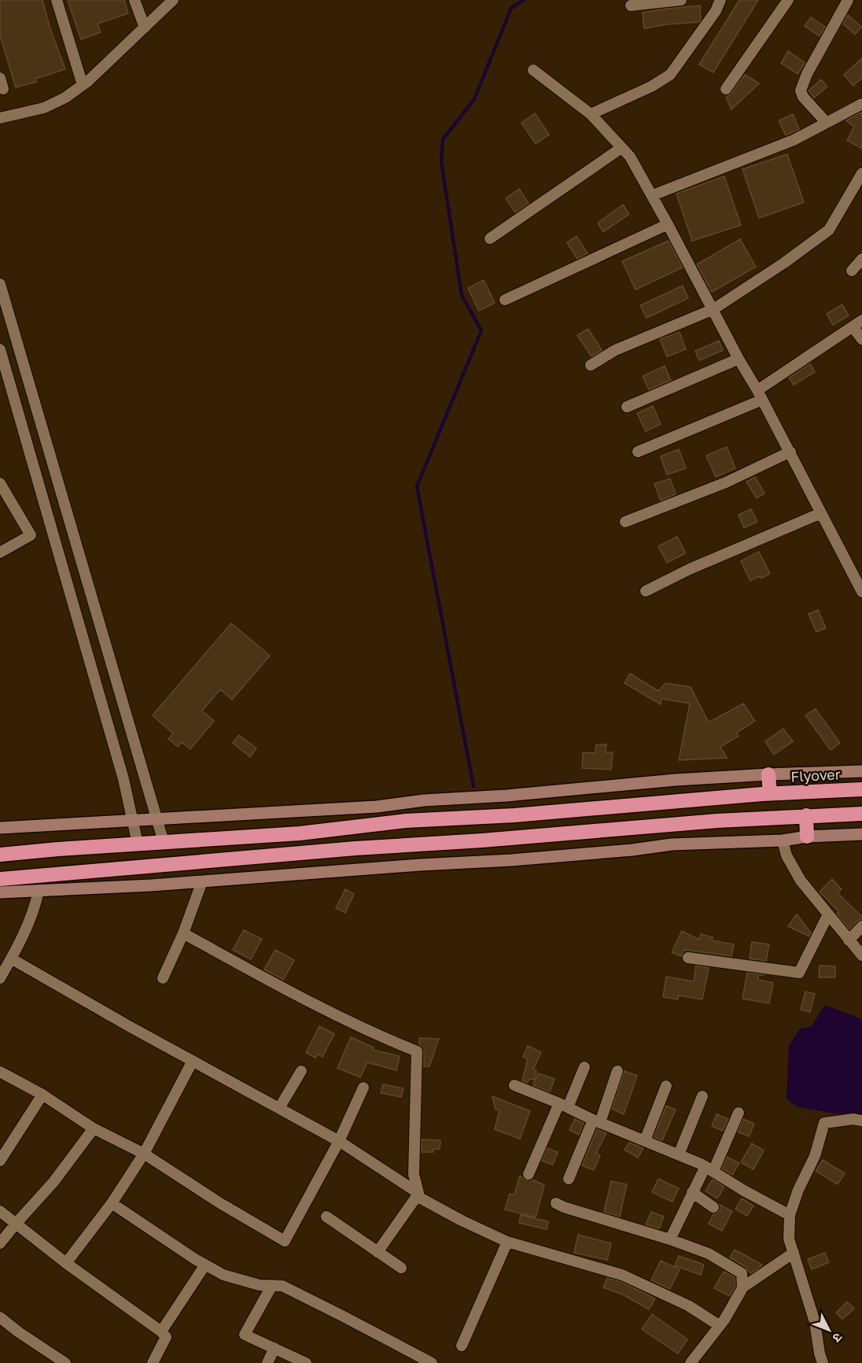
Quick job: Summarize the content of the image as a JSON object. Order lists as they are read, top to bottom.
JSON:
{
  "streets": {
    "highway": ["Flyover"]
  },
  "north": "bottom right"
}
